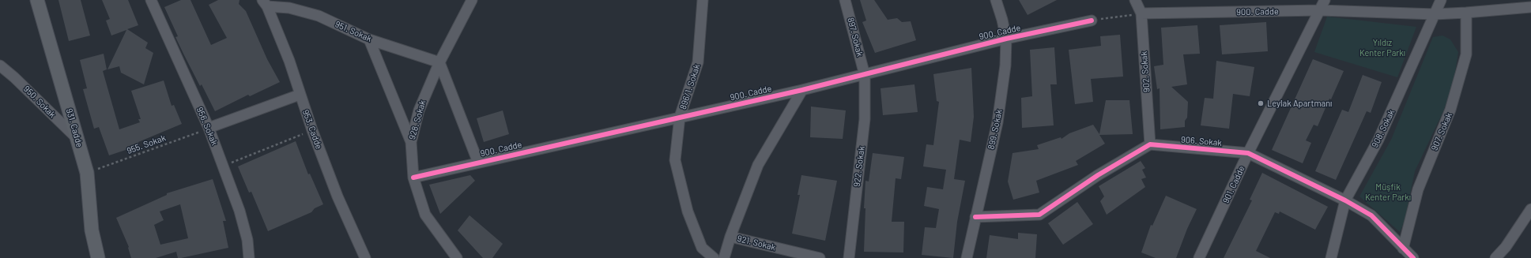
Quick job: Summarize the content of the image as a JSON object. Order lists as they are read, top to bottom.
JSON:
{
  "streets": {
    "main road": ["931. Cadde"],
    "street": [
      "900. Cadde",
      "951. Sokak",
      "897. Sokak",
      "902. Sokak",
      "896/1. Sokak",
      "950. Sokak",
      "928. Sokak",
      "956. Sokak",
      "908. Sokak",
      "953. Cadde",
      "899. Sokak",
      "907. Sokak",
      "906. Sokak",
      "922. Sokak",
      "901. Cadde",
      "921. Sokak"
    ],
    "path": ["955. Sokak"]
  },
  "crossings": [
    ["900. Cadde", "897. Sokak"],
    ["900. Cadde", "902. Sokak"],
    ["900. Cadde", "896/1. Sokak"],
    ["900. Cadde", "928. Sokak"],
    ["900. Cadde", "908. Sokak"],
    ["900. Cadde", "899. Sokak"],
    ["900. Cadde", "907. Sokak"],
    ["900. Cadde", "922. Sokak"],
    ["900. Cadde", "901. Cadde"],
    ["951. Sokak", "928. Sokak"],
    ["951. Sokak", "953. Cadde"],
    ["897. Sokak", "922. Sokak"],
    ["902. Sokak", "906. Sokak"],
    ["950. Sokak", "931. Cadde"],
    ["956. Sokak", "955. Sokak"],
    ["931. Cadde", "955. Sokak"],
    ["908. Sokak", "906. Sokak"],
    ["907. Sokak", "906. Sokak"],
    ["906. Sokak", "901. Cadde"]
  ],
  "parks": ["Yıldız Kenter Parkı", "Müşfik Kenter Parkı"],
  "places": ["Leylak Apartmanı"]
}
